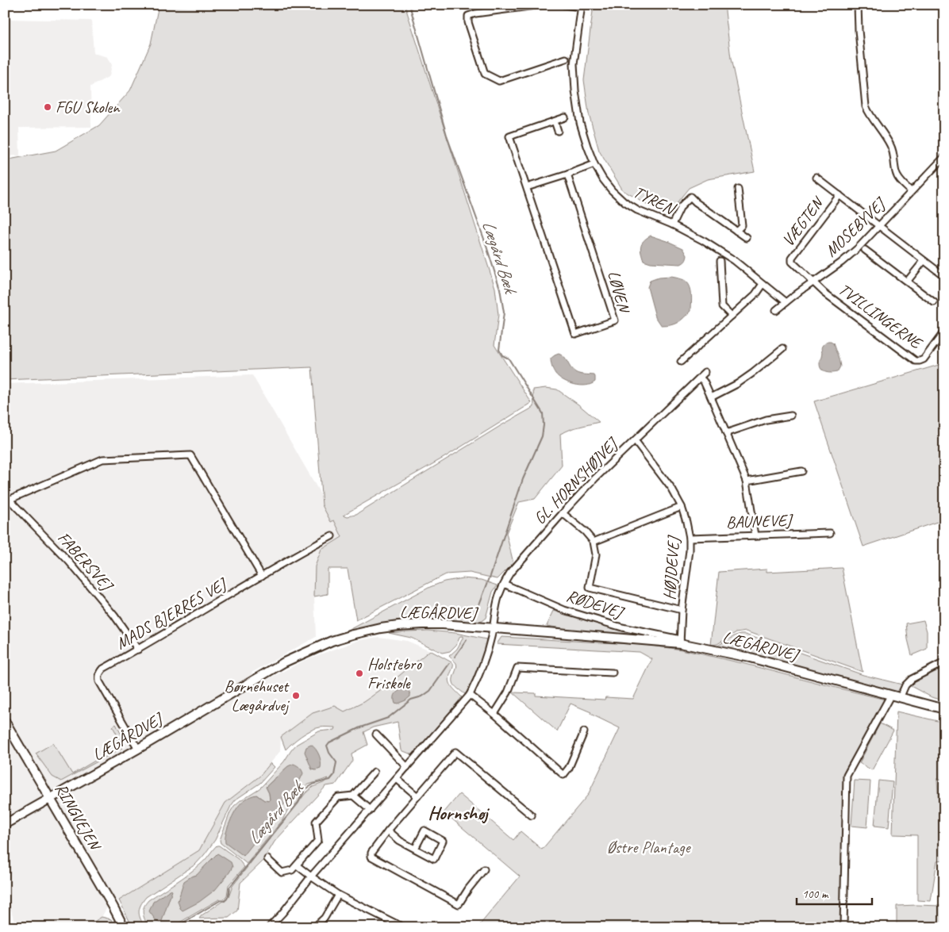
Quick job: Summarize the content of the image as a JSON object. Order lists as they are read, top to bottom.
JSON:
{
  "streets": {
    "street": [
      "TYREN",
      "VÆGTEN",
      "MOSEBYVEJ",
      "LØVEN",
      "TVILLINGERNE",
      "GL. HORNSHØJVEJ",
      "BAUNEVEJ",
      "FABERSVEJ",
      "HØJDEVEJ",
      "RØDEVEJ",
      "LÆGÅRDVEJ",
      "MADS BJERRES VEJ",
      "RINGVEJEN"
    ]
  },
  "crossings": [
    ["TYREN", "MOSEBYVEJ"],
    ["VÆGTEN", "MOSEBYVEJ"],
    ["VÆGTEN", "TVILLINGERNE"],
    ["MOSEBYVEJ", "TVILLINGERNE"],
    ["GL. HORNSHØJVEJ", "HØJDEVEJ"],
    ["GL. HORNSHØJVEJ", "RØDEVEJ"],
    ["GL. HORNSHØJVEJ", "LÆGÅRDVEJ"],
    ["BAUNEVEJ", "HØJDEVEJ"],
    ["FABERSVEJ", "MADS BJERRES VEJ"],
    ["HØJDEVEJ", "RØDEVEJ"],
    ["HØJDEVEJ", "LÆGÅRDVEJ"],
    ["RØDEVEJ", "LÆGÅRDVEJ"],
    ["LÆGÅRDVEJ", "MADS BJERRES VEJ"],
    ["LÆGÅRDVEJ", "RINGVEJEN"]
  ],
  "districts": ["Hornshøj"],
  "water": ["Lægård Bæk"],
  "parks": ["Østre Plantage"],
  "places": ["FGU Skolen", "Holstebro Friskole", "Børnehuset Lægårdvej"],
  "scale_bar": "100 m"
}
